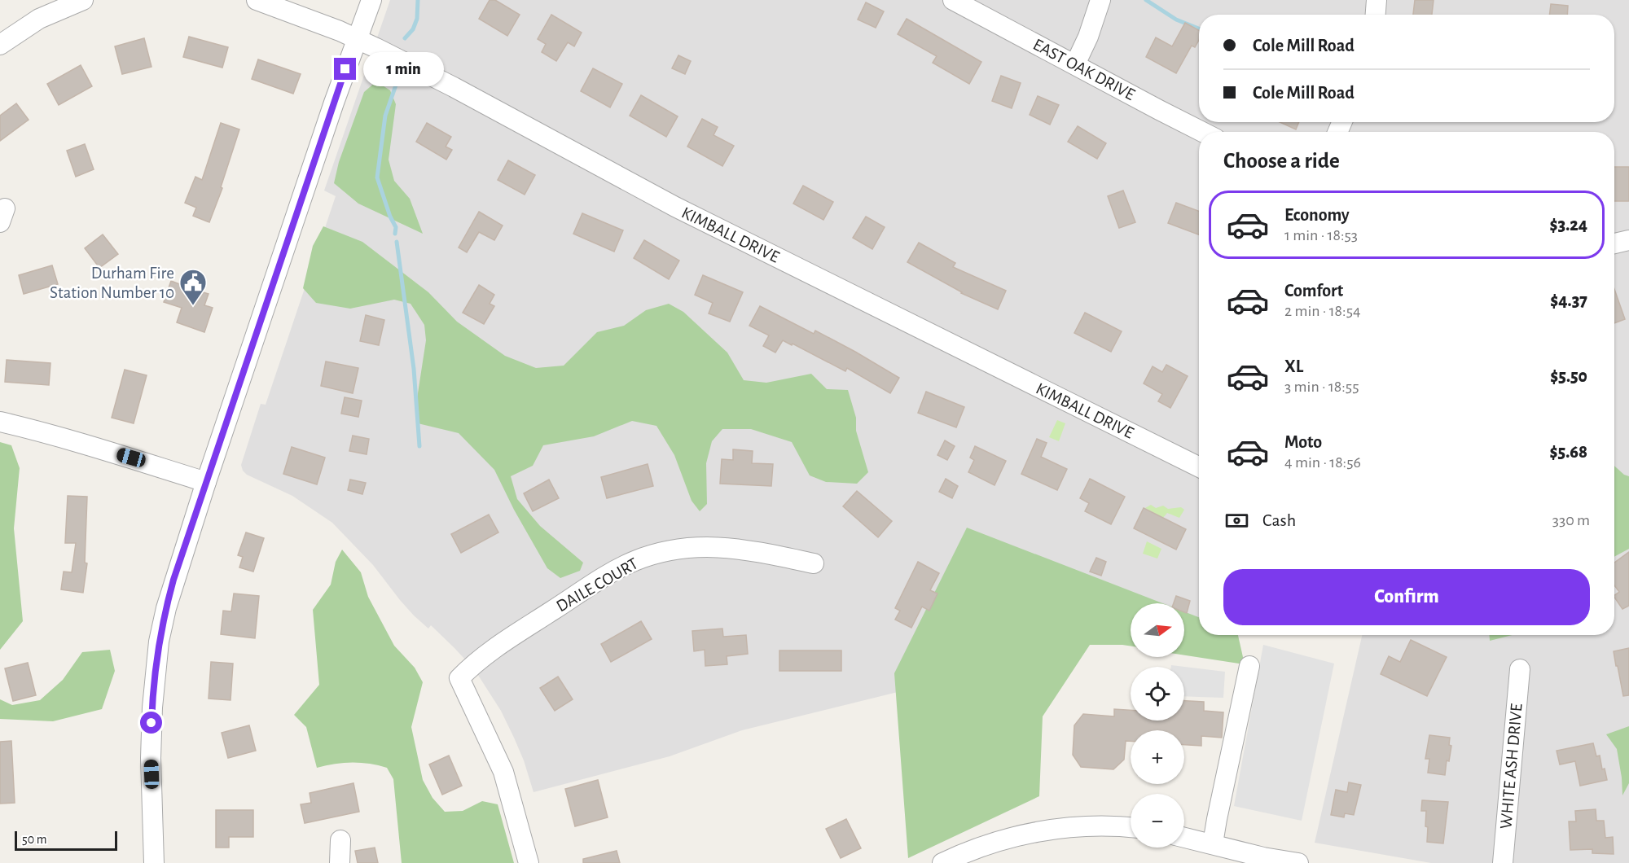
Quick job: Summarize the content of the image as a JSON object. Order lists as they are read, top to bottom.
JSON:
{
  "streets": {
    "street": [
      "EAST OAK DRIVE",
      "KIMBALL DRIVE",
      "DAILE COURT",
      "WHITE ASH DRIVE"
    ]
  },
  "places": {
    "public building": ["Durham Fire Station Number 10"]
  },
  "scale_bar": "50 m",
  "north": "right",
  "page": {
    "banner": ["Cole Mill Road", "Cole Mill Road"],
    "bubble": "1 min",
    "heading": "Choose a ride",
    "list": [
      {
        "name": "Economy",
        "note": "1 min · 18:53",
        "value": "$3.24"
      },
      {
        "name": "Comfort",
        "note": "2 min · 18:54",
        "value": "$4.37"
      },
      {
        "name": "XL",
        "note": "3 min · 18:55",
        "value": "$5.50"
      },
      {
        "name": "Moto",
        "note": "4 min · 18:56",
        "value": "$5.68"
      }
    ],
    "pay": ["Cash", "330 m"],
    "buttons": "Confirm",
    "map_buttons": ["+", "−"],
    "scale": "50 m"
  }
}
